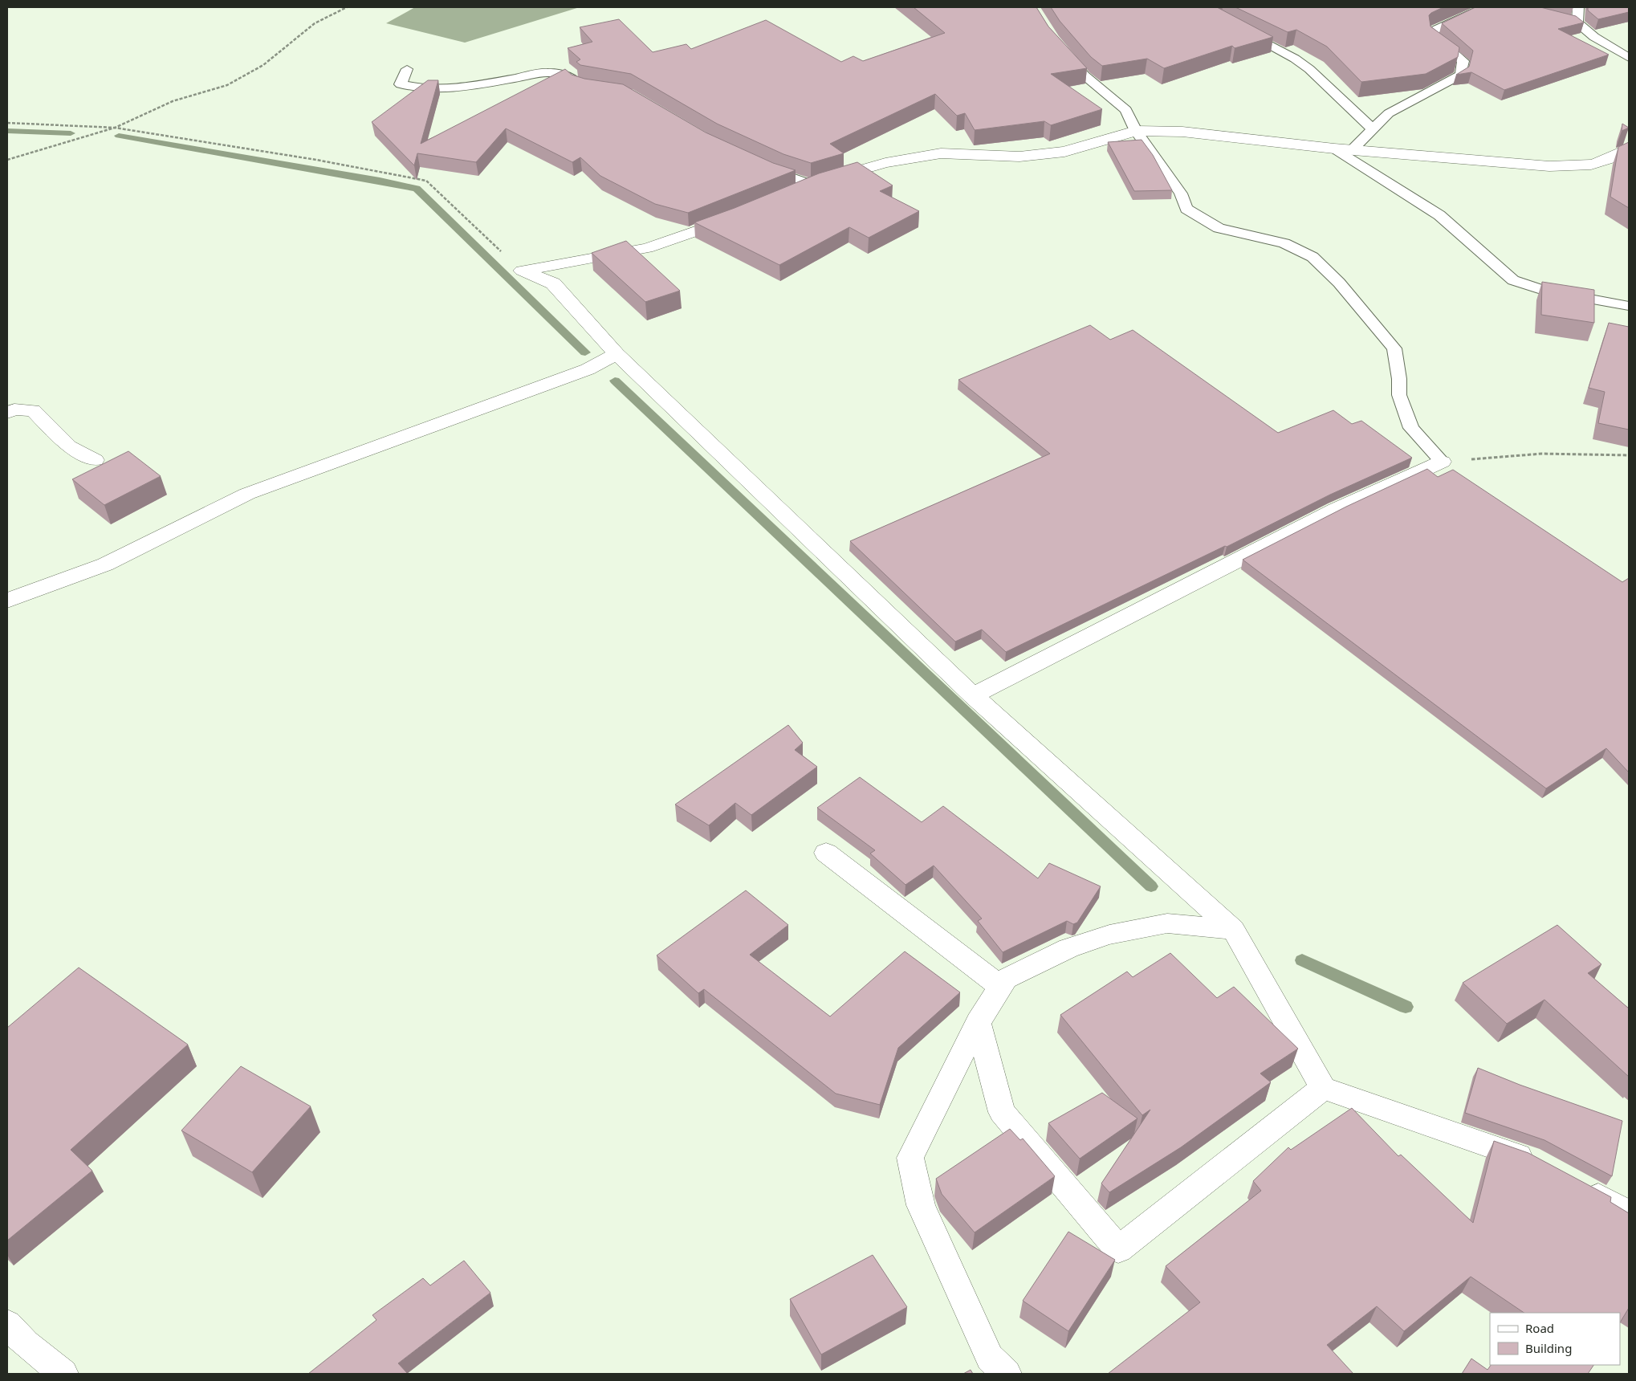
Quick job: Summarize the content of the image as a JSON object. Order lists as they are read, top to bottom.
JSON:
{
  "legend": ["Road", "Building"]
}
